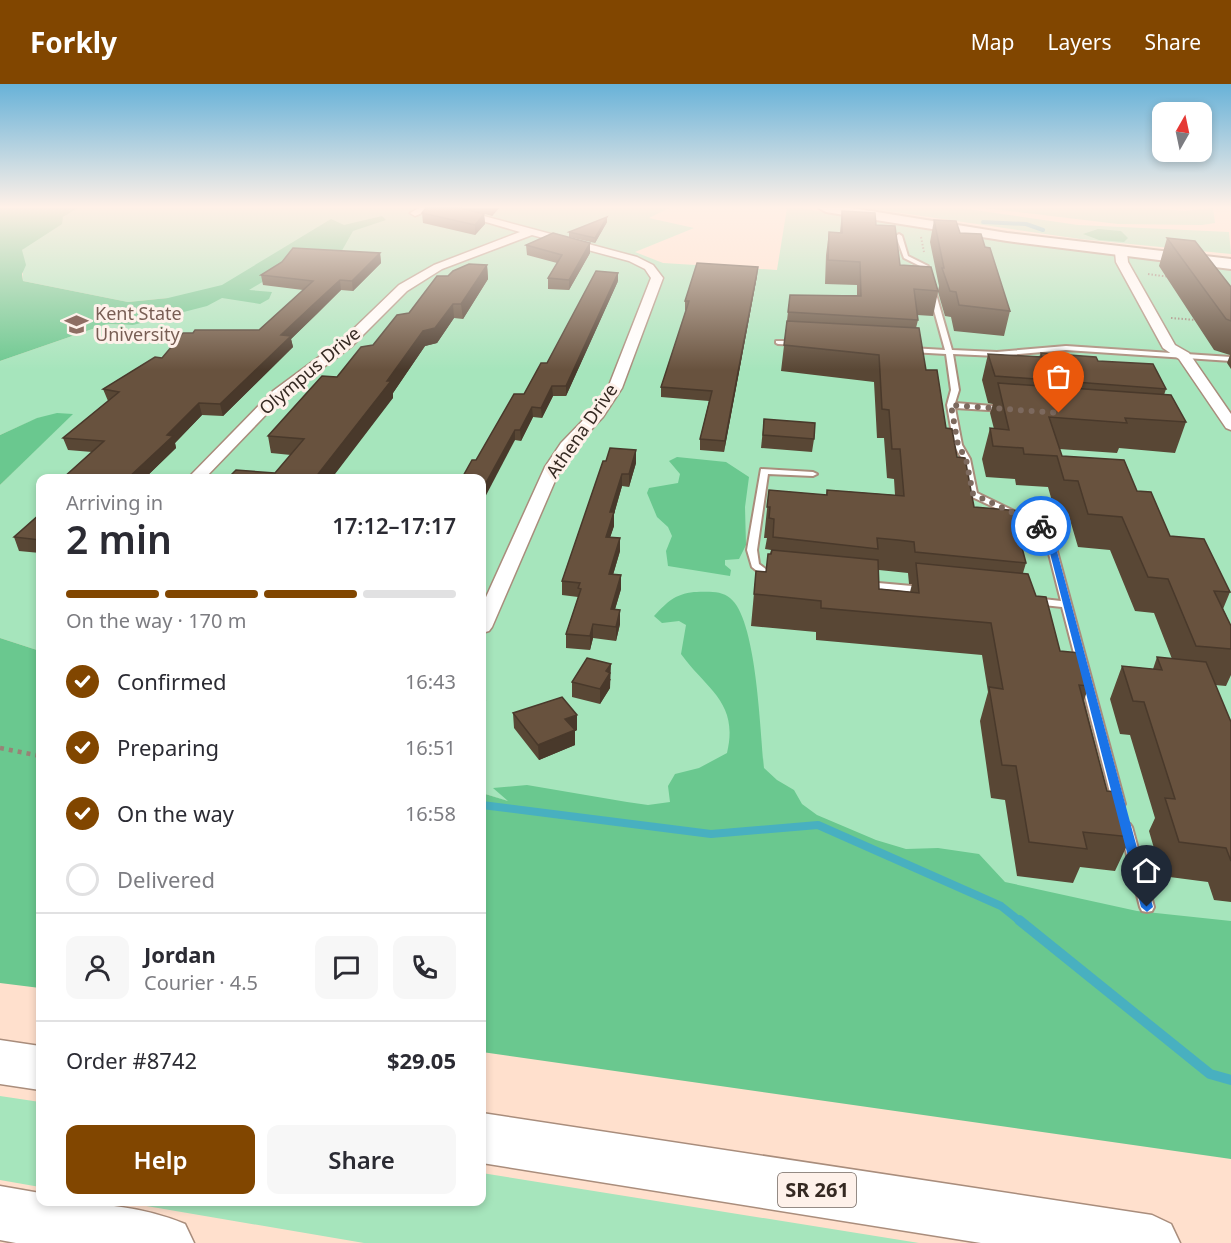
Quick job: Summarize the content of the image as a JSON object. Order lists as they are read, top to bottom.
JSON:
{
  "streets": {
    "main road": ["SR 261"],
    "street": ["Olympus Drive", "Athena Drive"]
  },
  "places": {
    "school or university": ["Kent State University"]
  },
  "north": "top",
  "page": {
    "header": "Forkly",
    "nav": ["Map", "Layers", "Share"],
    "heading": ["2 min", "Arriving in", "17:12–17:17"],
    "panel": [
      "Jordan",
      "Courier · 4.5",
      "Order #8742",
      "$29.05"
    ],
    "bar": "On the way · 170 m",
    "list": [
      ["Confirmed", "16:43"],
      ["Preparing", "16:51"],
      ["On the way", "16:58"],
      "Delivered"
    ],
    "buttons": ["Help", "Share"]
  }
}
